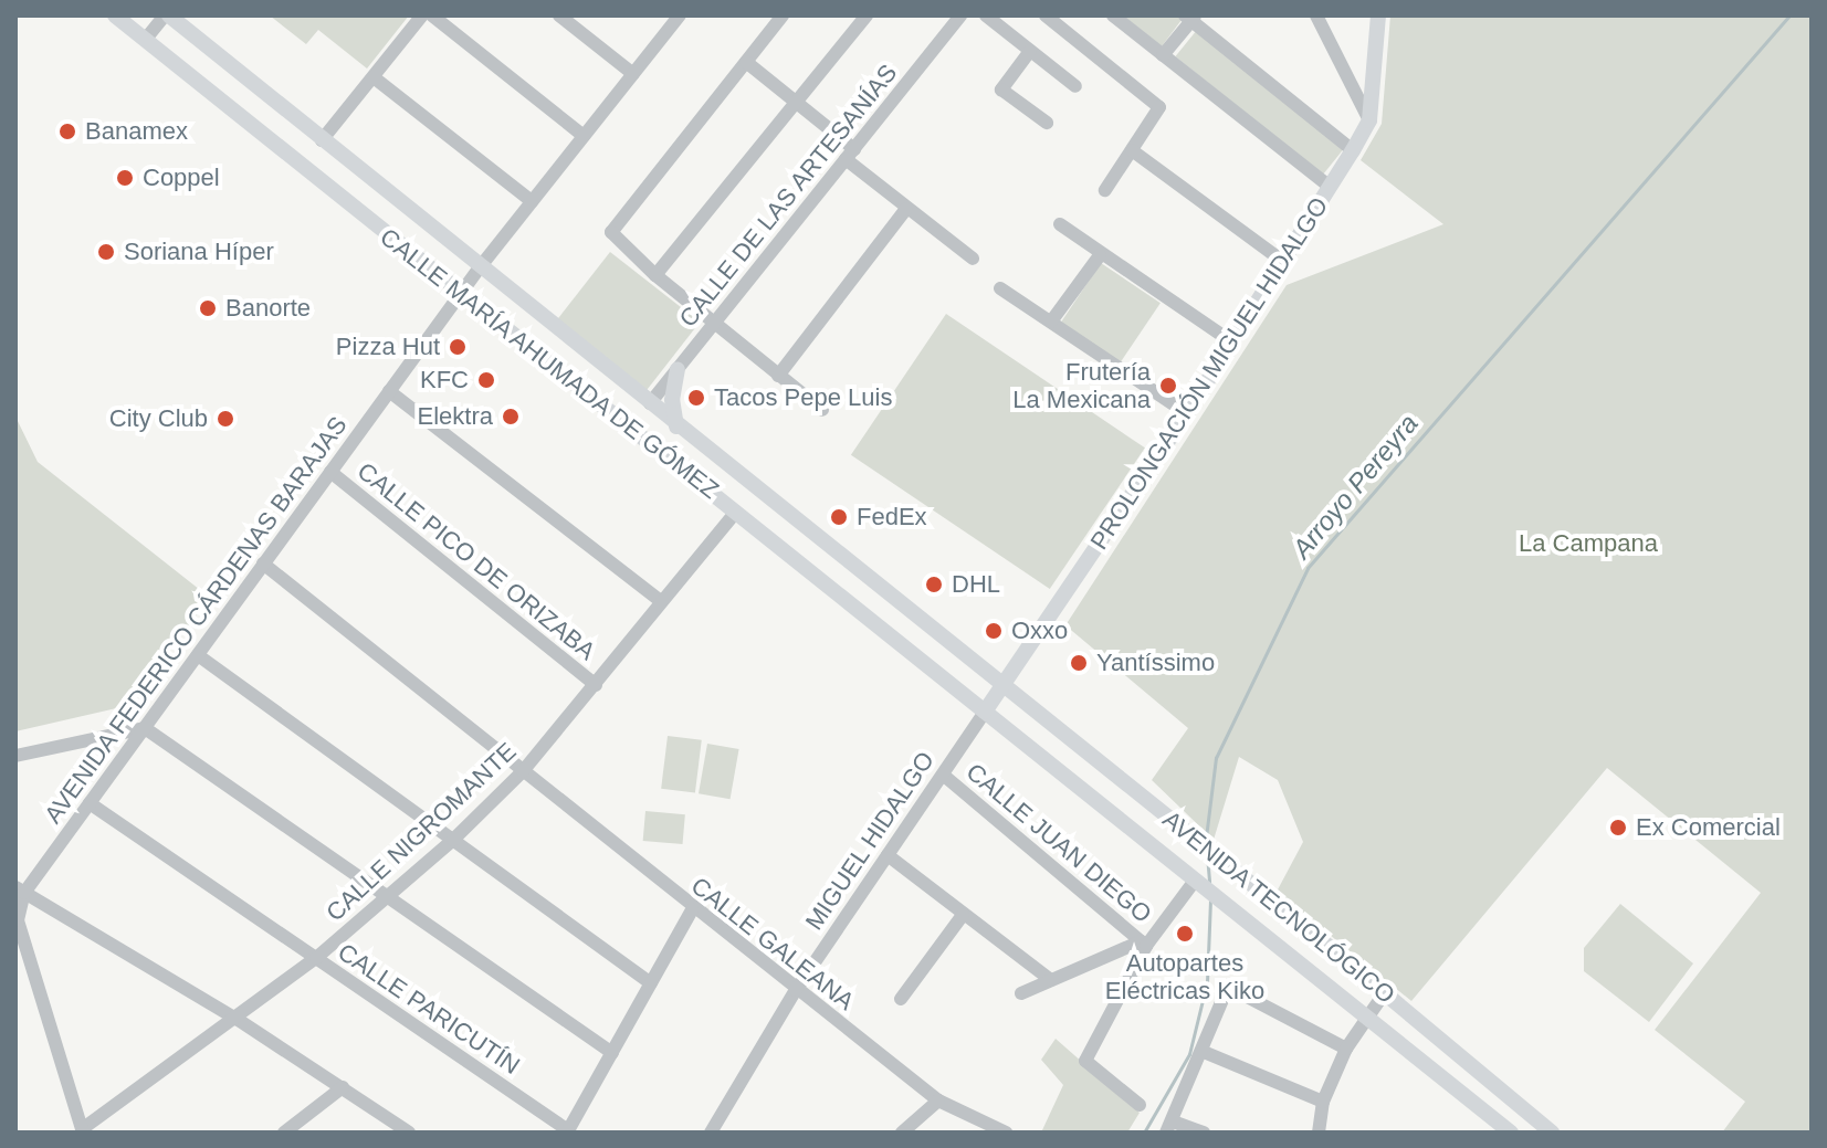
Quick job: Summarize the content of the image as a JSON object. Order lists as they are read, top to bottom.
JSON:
{
  "streets": {
    "main road": ["CALLE MARÍA AHUMADA DE GÓMEZ", "PROLONGACIÓN MIGUEL HIDALGO", "AVENIDA TECNOLÓGICO"],
    "street": [
      "CALLE DE LAS ARTESANÍAS",
      "CALLE PICO DE ORIZABA",
      "AVENIDA FEDERICO CÁRDENAS BARAJAS",
      "CALLE NIGROMANTE",
      "MIGUEL HIDALGO",
      "CALLE JUAN DIEGO",
      "CALLE GALEANA",
      "CALLE PARICUTÍN"
    ]
  },
  "crossings": [
    ["CALLE DE LAS ARTESANÍAS", "CALLE MARÍA AHUMADA DE GÓMEZ"],
    ["CALLE MARÍA AHUMADA DE GÓMEZ", "PROLONGACIÓN MIGUEL HIDALGO"],
    ["CALLE MARÍA AHUMADA DE GÓMEZ", "AVENIDA FEDERICO CÁRDENAS BARAJAS"],
    ["CALLE MARÍA AHUMADA DE GÓMEZ", "CALLE NIGROMANTE"],
    ["CALLE MARÍA AHUMADA DE GÓMEZ", "MIGUEL HIDALGO"],
    ["CALLE MARÍA AHUMADA DE GÓMEZ", "AVENIDA TECNOLÓGICO"],
    ["PROLONGACIÓN MIGUEL HIDALGO", "MIGUEL HIDALGO"],
    ["PROLONGACIÓN MIGUEL HIDALGO", "AVENIDA TECNOLÓGICO"],
    ["CALLE PICO DE ORIZABA", "AVENIDA FEDERICO CÁRDENAS BARAJAS"],
    ["CALLE PICO DE ORIZABA", "CALLE NIGROMANTE"],
    ["AVENIDA FEDERICO CÁRDENAS BARAJAS", "CALLE GALEANA"],
    ["AVENIDA FEDERICO CÁRDENAS BARAJAS", "CALLE PARICUTÍN"],
    ["CALLE NIGROMANTE", "CALLE GALEANA"],
    ["CALLE NIGROMANTE", "CALLE PARICUTÍN"],
    ["MIGUEL HIDALGO", "CALLE JUAN DIEGO"],
    ["MIGUEL HIDALGO", "AVENIDA TECNOLÓGICO"],
    ["MIGUEL HIDALGO", "CALLE GALEANA"]
  ],
  "water": ["Arroyo Pereyra"],
  "parks": ["La Campana"],
  "places": [
    "Banamex",
    "Coppel",
    "Soriana Híper",
    "Banorte",
    "Pizza Hut",
    "KFC",
    "Frutería La Mexicana",
    "Tacos Pepe Luis",
    "Elektra",
    "City Club",
    "FedEx",
    "DHL",
    "Oxxo",
    "Yantíssimo",
    "Ex Comercial",
    "Autopartes Eléctricas Kiko"
  ]
}
